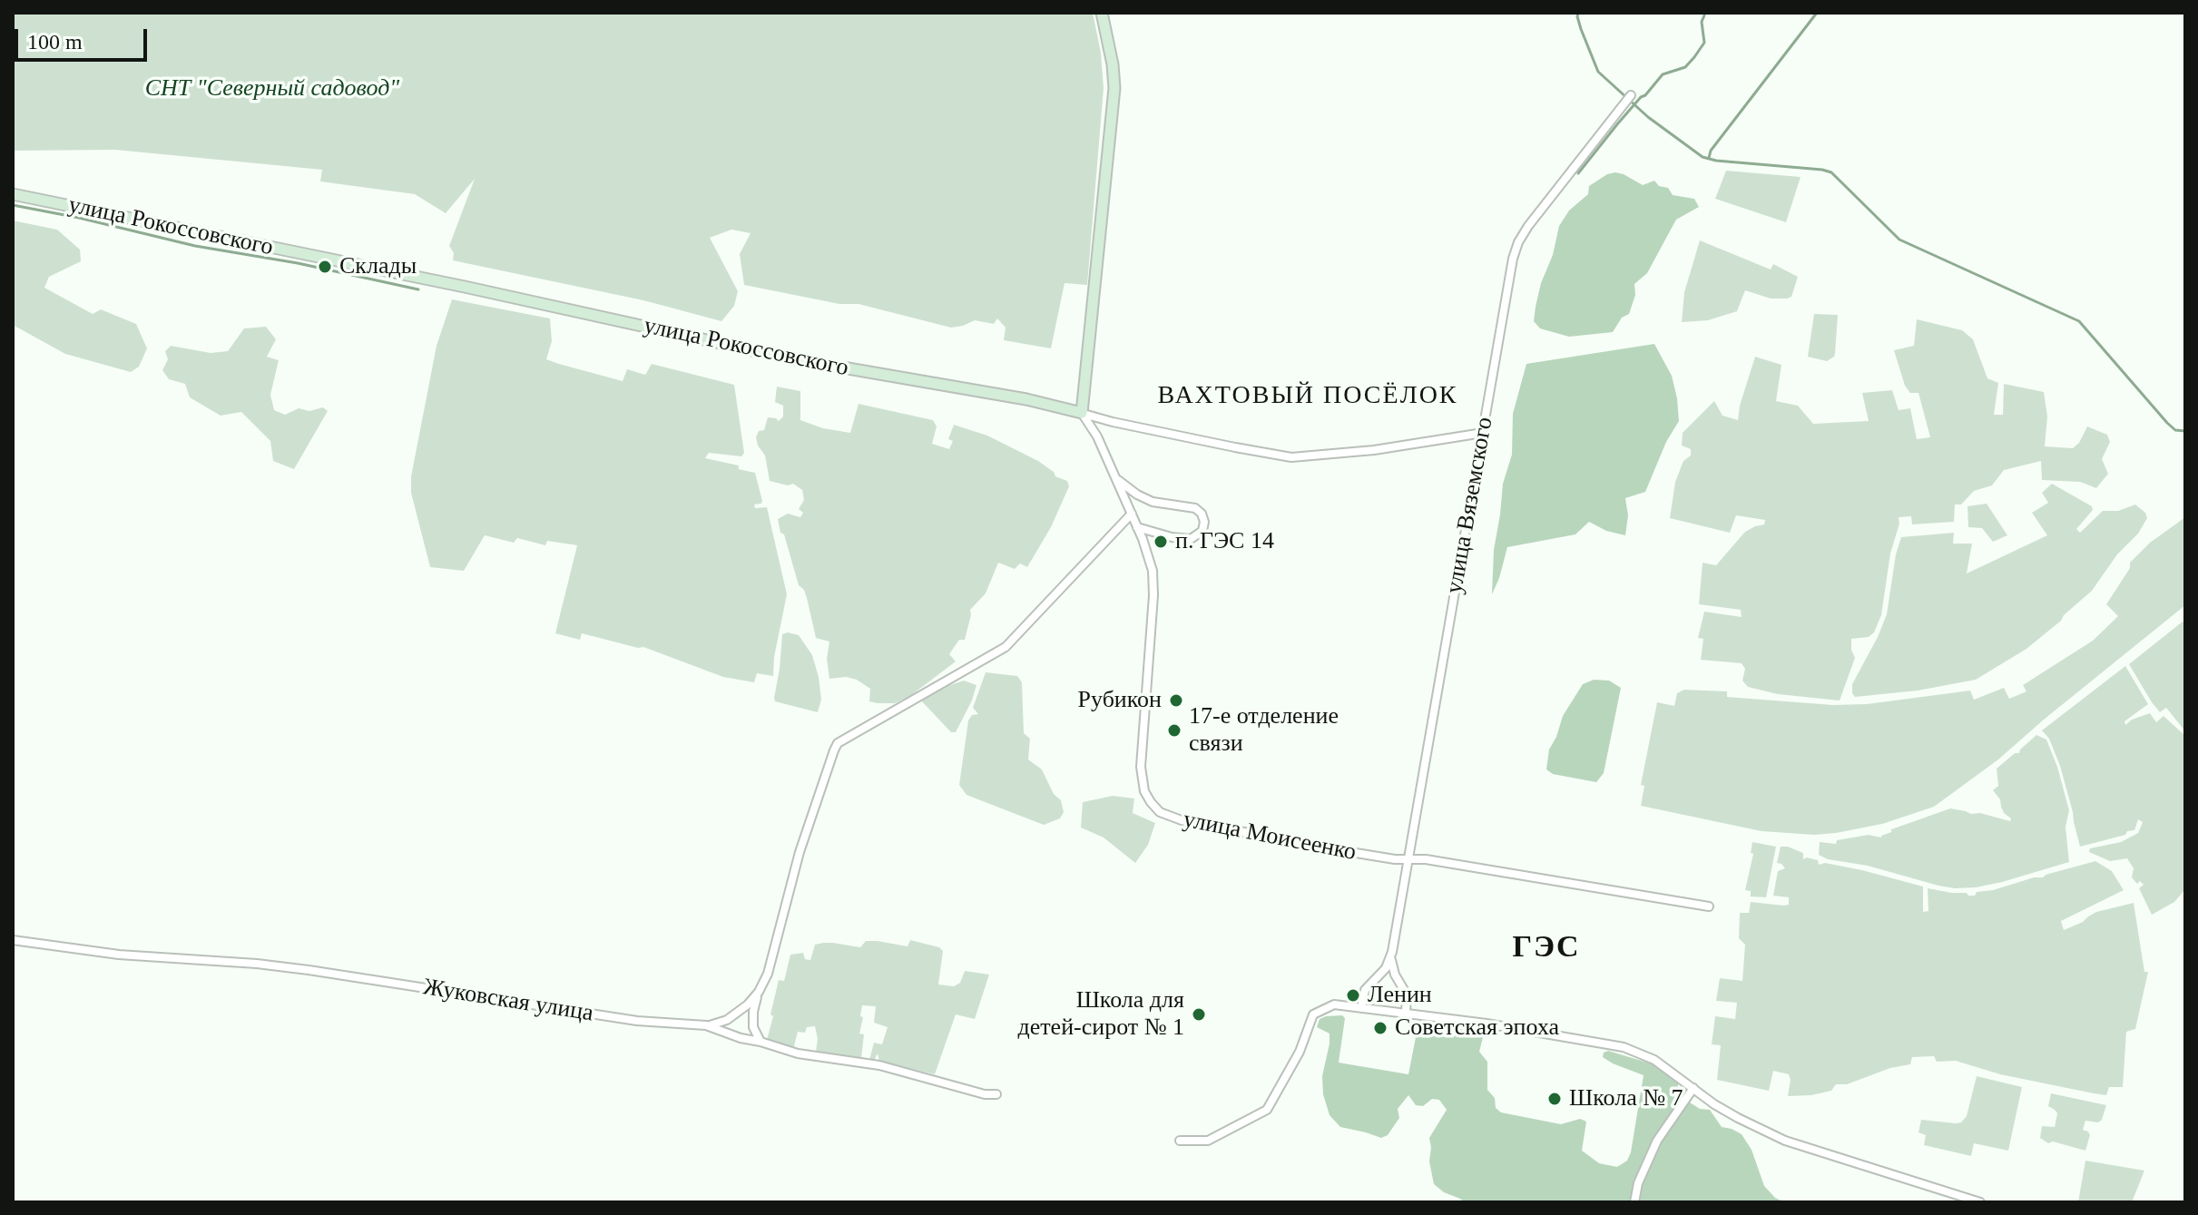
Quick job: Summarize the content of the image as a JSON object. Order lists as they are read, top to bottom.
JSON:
{
  "streets": {
    "street": [
      "улица Рокоссовского",
      "улица Вяземского",
      "улица Моисеенко",
      "Жуковская улица"
    ]
  },
  "crossings": [
    ["улица Рокоссовского", "улица Вяземского"],
    ["улица Рокоссовского", "улица Моисеенко"],
    ["улица Вяземского", "улица Моисеенко"]
  ],
  "districts": ["ВАХТОВЫЙ ПОСЁЛОК", "ГЭС"],
  "parks": ["СНТ \"Северный садовод\""],
  "places": [
    "Склады",
    "п. ГЭС 14",
    "Рубикон",
    "17-е отделение связи",
    "Ленин",
    "Школа для детей-сирот № 1",
    "Советская эпоха",
    "Школа № 7"
  ],
  "scale_bar": "100 m"
}
